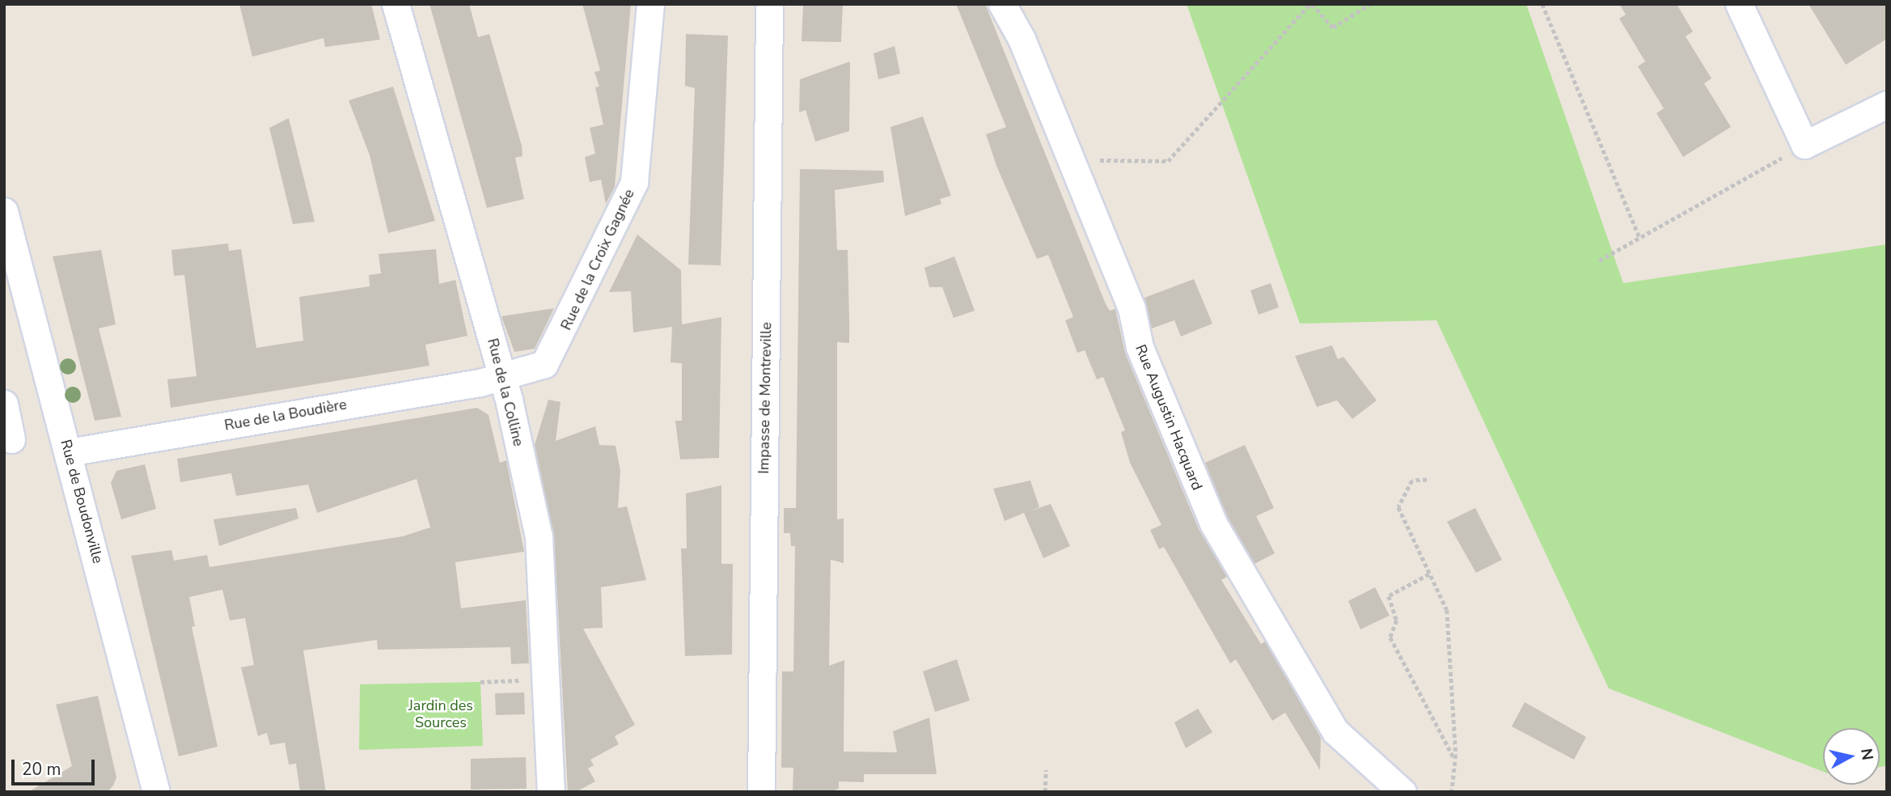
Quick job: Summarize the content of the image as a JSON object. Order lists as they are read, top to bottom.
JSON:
{
  "streets": {
    "street": [
      "Rue de la Croix Gagnée",
      "Rue de la Colline",
      "Impasse de Montreville",
      "Rue de la Boudière",
      "Rue Augustin Hacquard",
      "Rue de Boudonville"
    ]
  },
  "crossings": [
    ["Rue de la Croix Gagnée", "Rue de la Colline"],
    ["Rue de la Croix Gagnée", "Rue de la Boudière"],
    ["Rue de la Colline", "Rue de la Boudière"],
    ["Rue de la Boudière", "Rue de Boudonville"]
  ],
  "parks": ["Jardin des Sources"],
  "scale_bar": "20 m",
  "north": "right"
}
